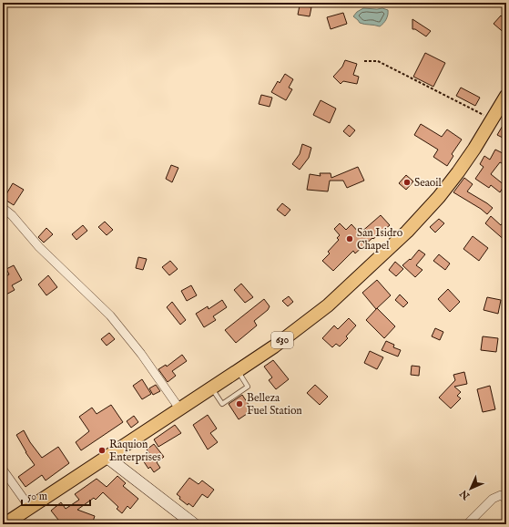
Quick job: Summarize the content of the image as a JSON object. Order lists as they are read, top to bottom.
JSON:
{
  "streets": {
    "main road": ["630"]
  },
  "places": [
    "Seaoil",
    "San Isidro Chapel",
    "Belleza Fuel Station",
    "Raquion Enterprises"
  ],
  "scale_bar": "50 m",
  "north": "bottom left"
}
